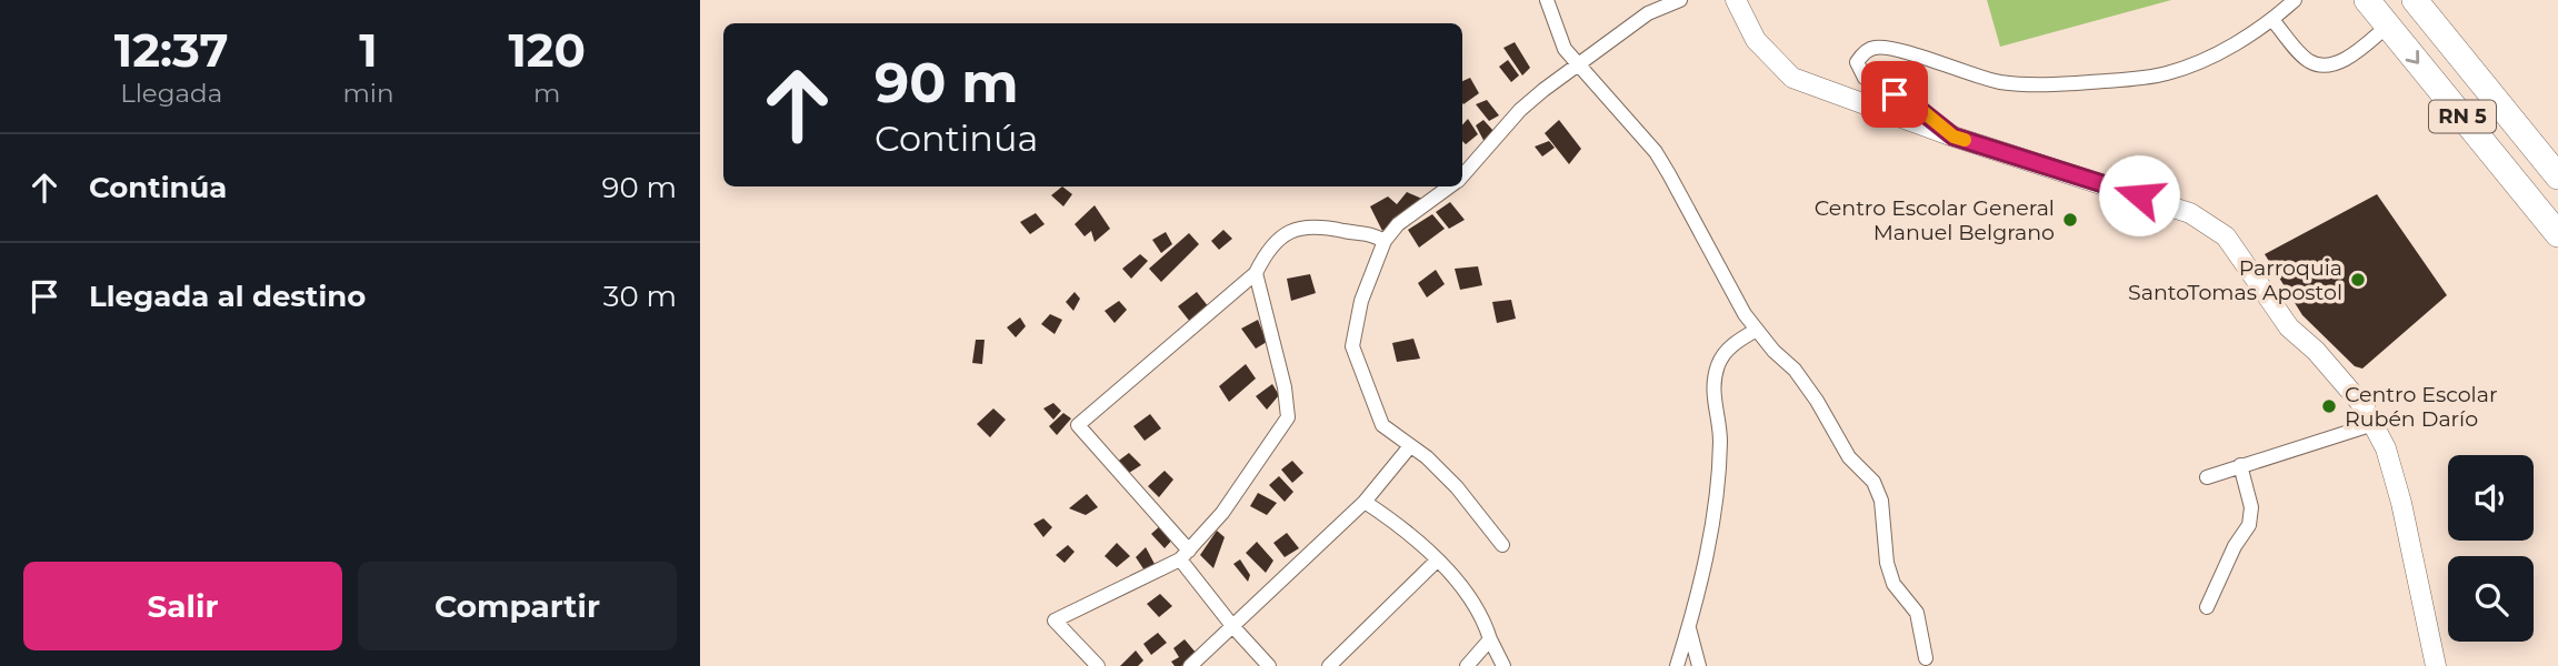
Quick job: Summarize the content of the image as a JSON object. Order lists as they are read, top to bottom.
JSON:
{
  "streets": {
    "highway": ["RN 5"]
  },
  "places": ["Centro Escolar General Manuel Belgrano", "Parroquia SantoTomas Apostol", "Centro Escolar Rubén Darío"],
  "page": {
    "eta": [
      "12:37",
      "Llegada",
      "1",
      "min",
      "120",
      "m"
    ],
    "turn": ["90 m", "Continúa"],
    "list": [
      {
        "name": "Continúa",
        "value": "90 m"
      },
      {
        "name": "Llegada al destino",
        "value": "30 m"
      }
    ],
    "buttons": ["Salir", "Compartir"]
  }
}
